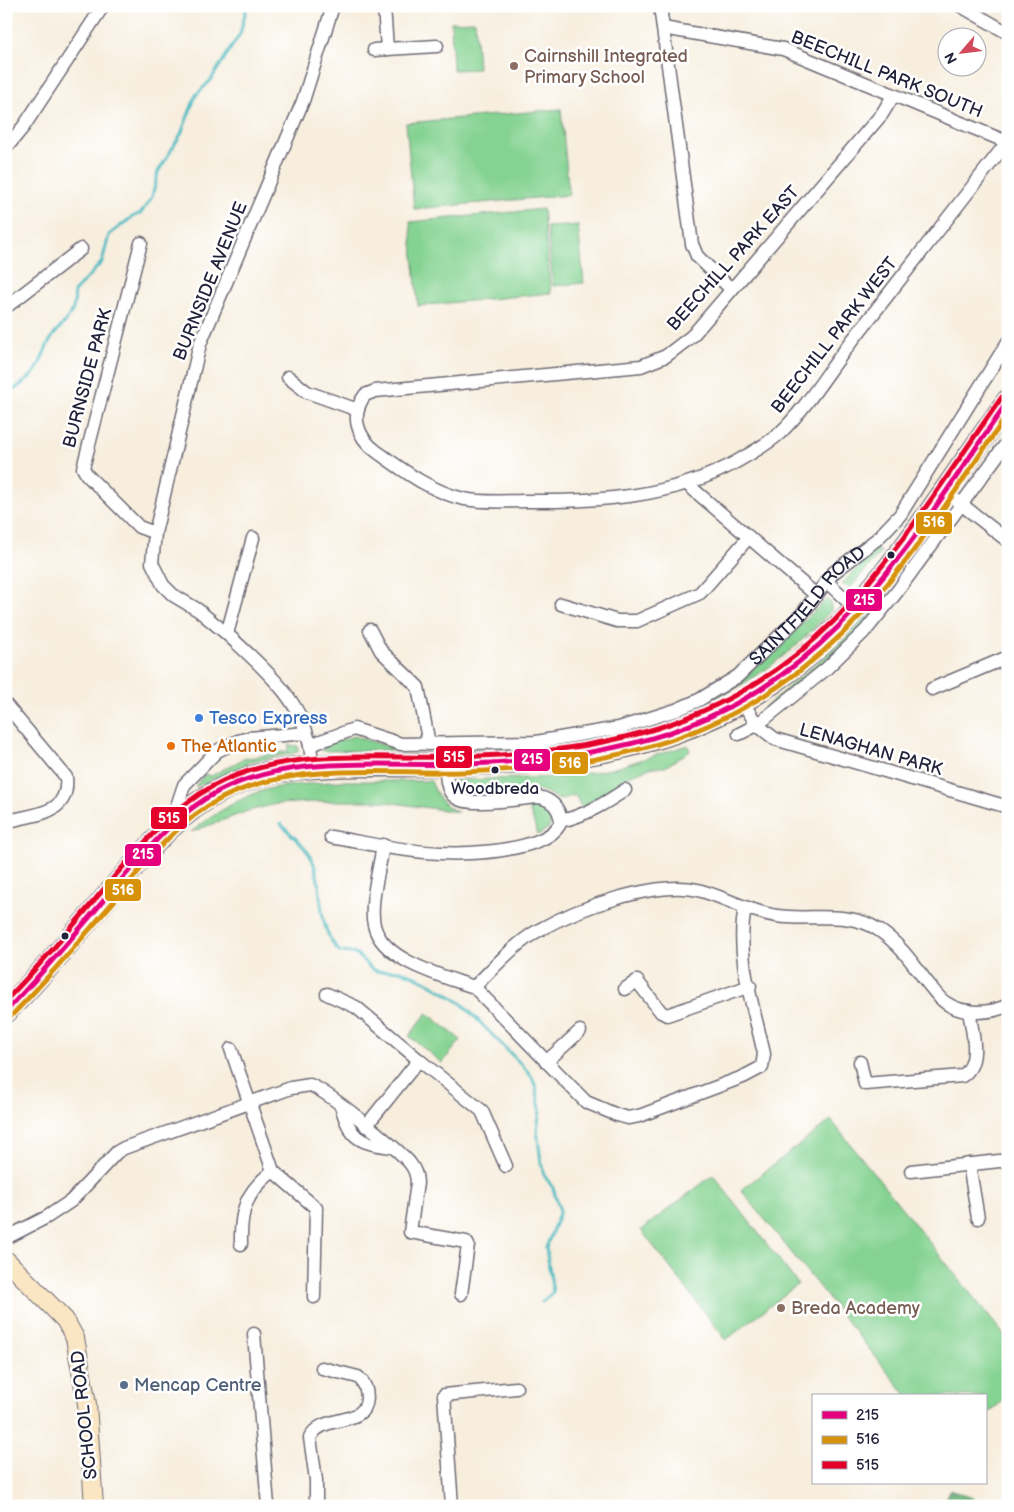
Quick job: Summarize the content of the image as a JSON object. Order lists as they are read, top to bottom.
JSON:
{
  "streets": {
    "highway": ["SAINTFIELD ROAD"],
    "street": [
      "BEECHILL PARK SOUTH",
      "BEECHILL PARK EAST",
      "BURNSIDE AVENUE",
      "BEECHILL PARK WEST",
      "BURNSIDE PARK",
      "LENAGHAN PARK",
      "SCHOOL ROAD"
    ]
  },
  "crossings": [
    ["BEECHILL PARK SOUTH", "BEECHILL PARK EAST"],
    ["BEECHILL PARK SOUTH", "BEECHILL PARK WEST"],
    ["BEECHILL PARK EAST", "BEECHILL PARK WEST"],
    ["BURNSIDE AVENUE", "BURNSIDE PARK"],
    ["SAINTFIELD ROAD", "LENAGHAN PARK"]
  ],
  "places": [
    "Cairnshill Integrated Primary School",
    "Tesco Express",
    "The Atlantic",
    "Woodbreda",
    "Breda Academy",
    "Mencap Centre"
  ],
  "lines": ["transit line 515", "transit line 215", "transit line 516"],
  "legend": ["215", "516", "515"],
  "north": "bottom left"
}
